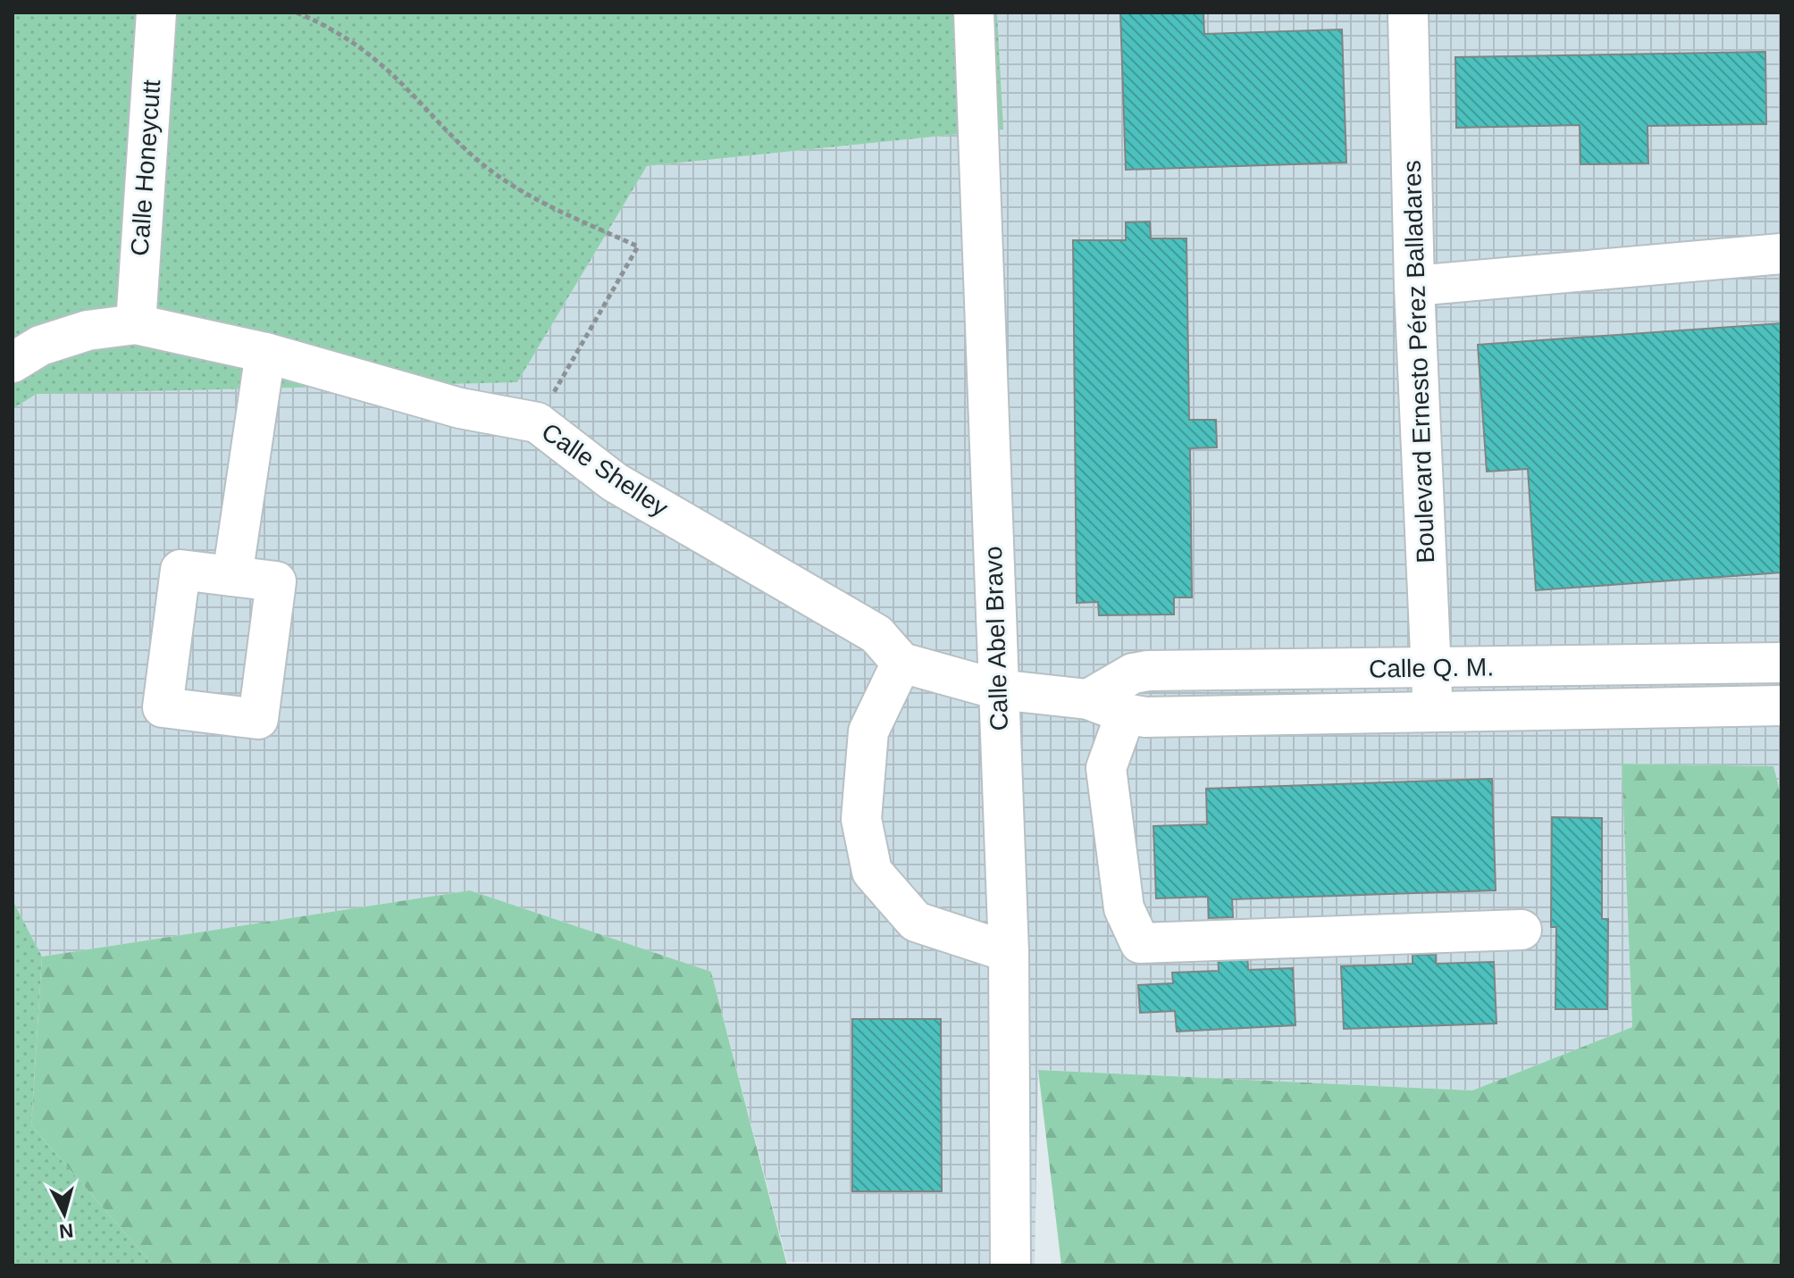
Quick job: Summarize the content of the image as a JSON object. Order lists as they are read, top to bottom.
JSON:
{
  "streets": {
    "street": [
      "Calle Honeycutt",
      "Boulevard Ernesto Pérez Balladares",
      "Calle Shelley",
      "Calle Abel Bravo",
      "Calle Q. M."
    ]
  },
  "crossings": [
    ["Calle Honeycutt", "Calle Shelley"],
    ["Boulevard Ernesto Pérez Balladares", "Calle Q. M."],
    ["Calle Abel Bravo", "Calle Q. M."]
  ],
  "north": "bottom"
}
